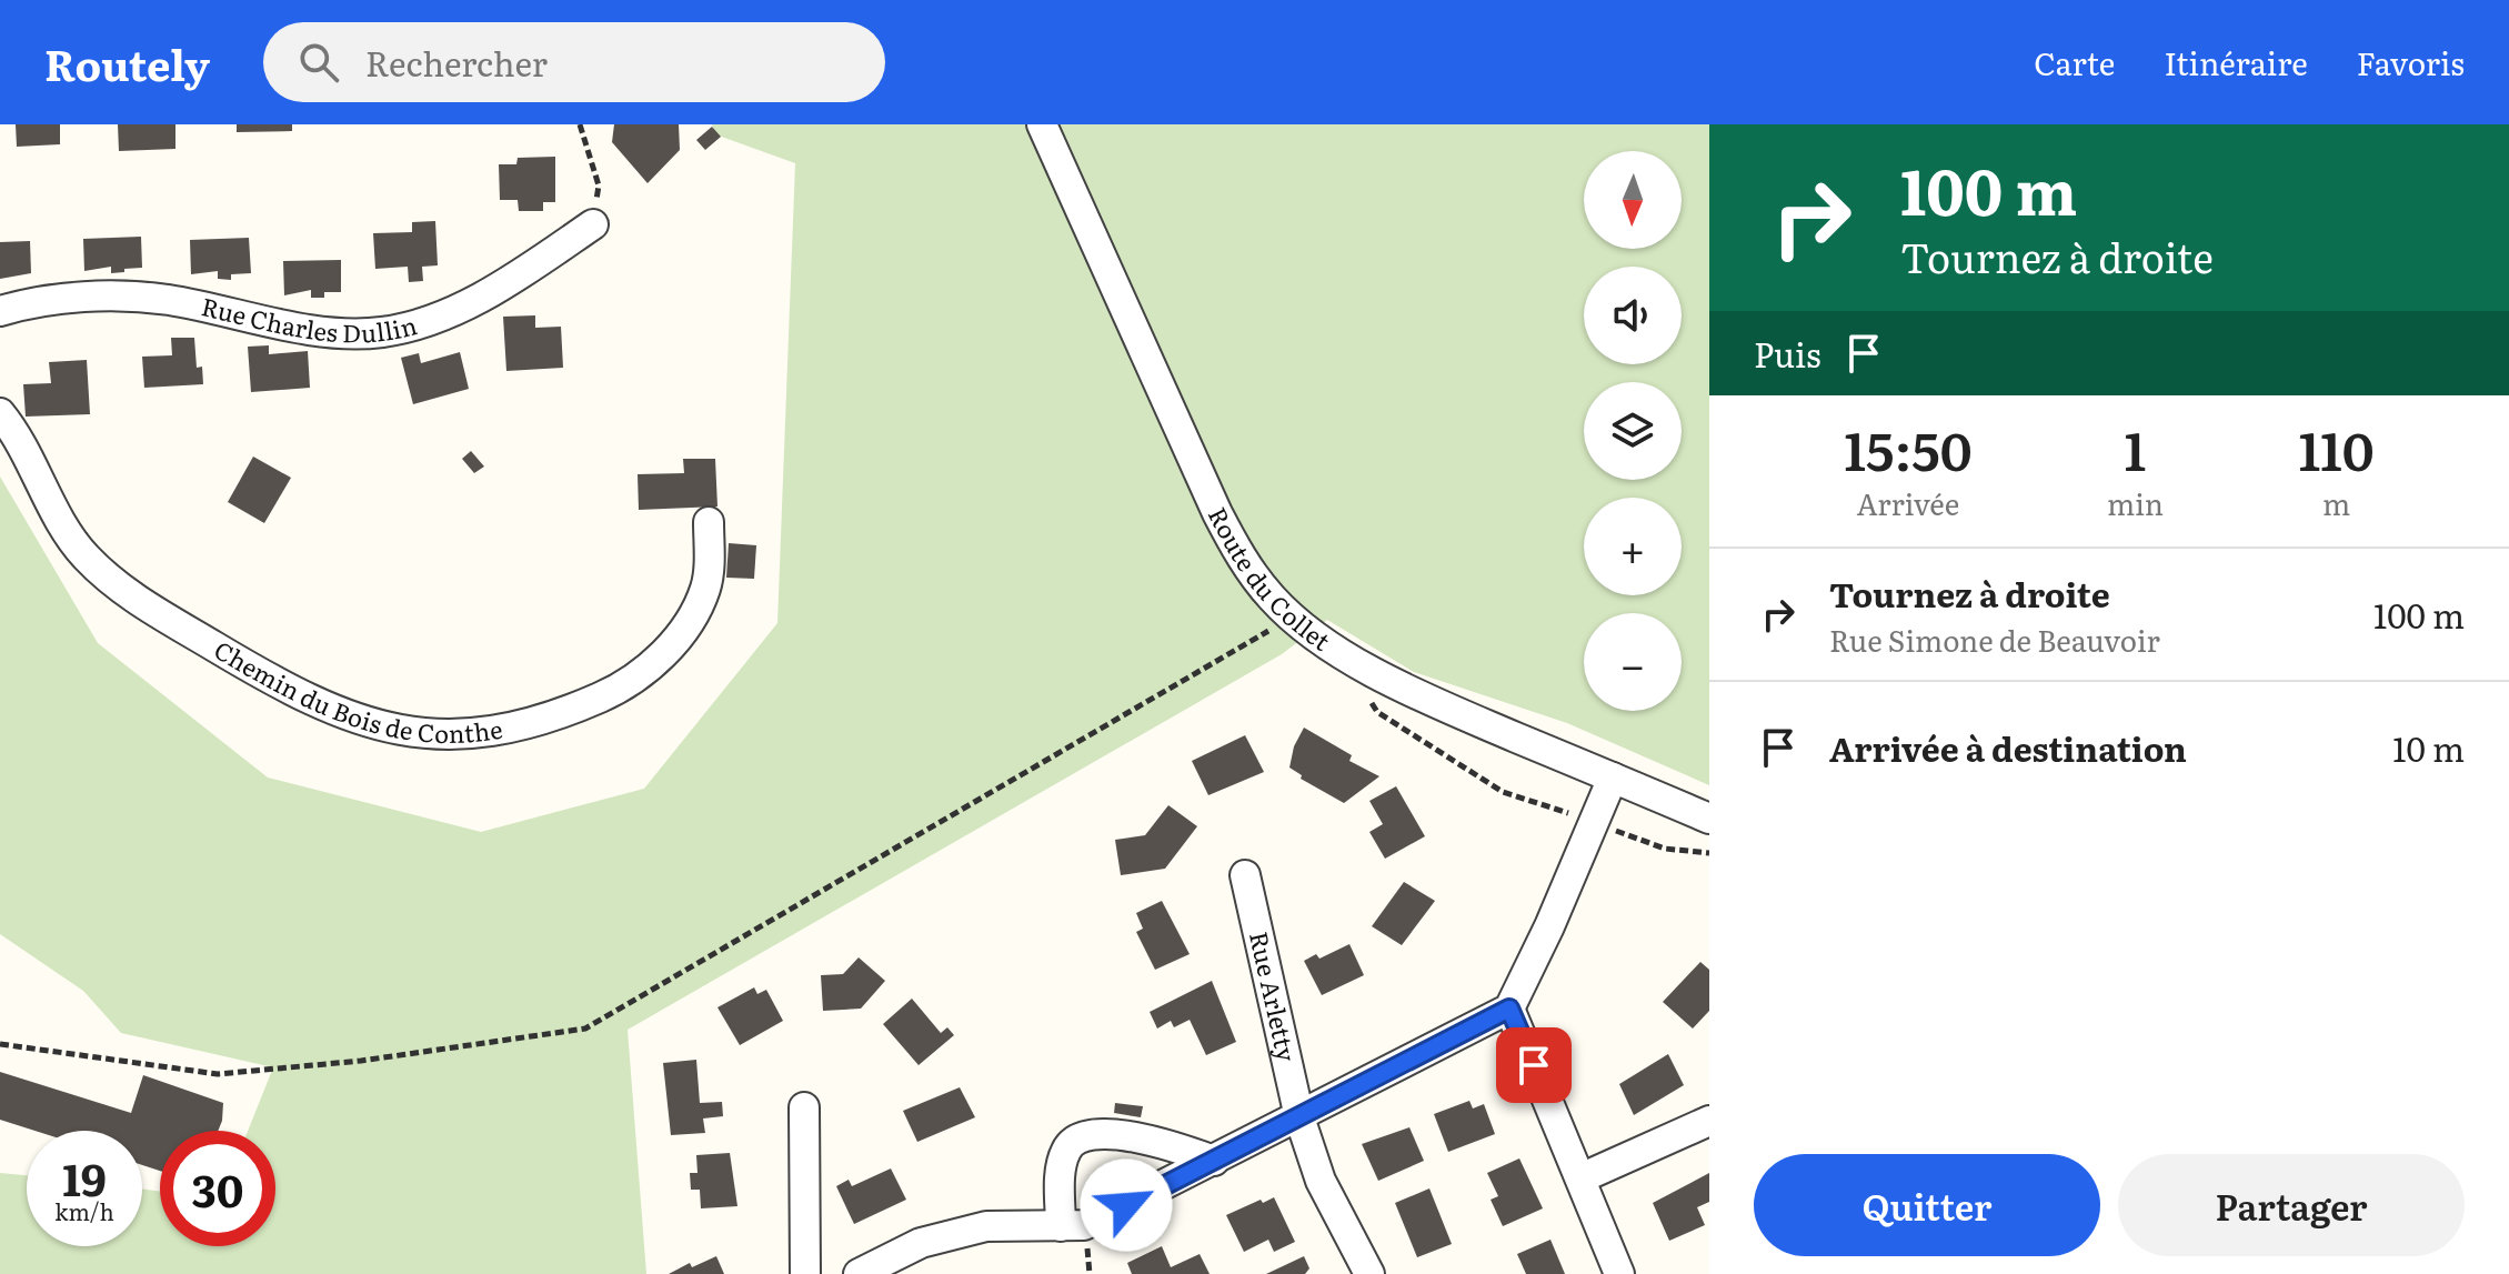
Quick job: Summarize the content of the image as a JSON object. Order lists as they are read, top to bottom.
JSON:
{
  "streets": {
    "street": [
      "Rue Charles Dullin",
      "Route du Collet",
      "Chemin du Bois de Conthe",
      "Rue Arletty"
    ]
  },
  "north": "bottom",
  "page": {
    "header": "Routely",
    "search": "Rechercher",
    "nav": ["Carte", "Itinéraire", "Favoris"],
    "turn": ["100 m", "Tournez à droite"],
    "map_buttons": ["+", "−"],
    "then": "Puis",
    "eta": [
      "15:50",
      "Arrivée",
      "1",
      "min",
      "110",
      "m"
    ],
    "list": [
      {
        "name": "Tournez à droite",
        "note": "Rue Simone de Beauvoir",
        "value": "100 m"
      },
      {
        "name": "Arrivée à destination",
        "value": "10 m"
      }
    ],
    "speed": "19 km/h",
    "limit": "30",
    "buttons": ["Quitter", "Partager"]
  }
}
